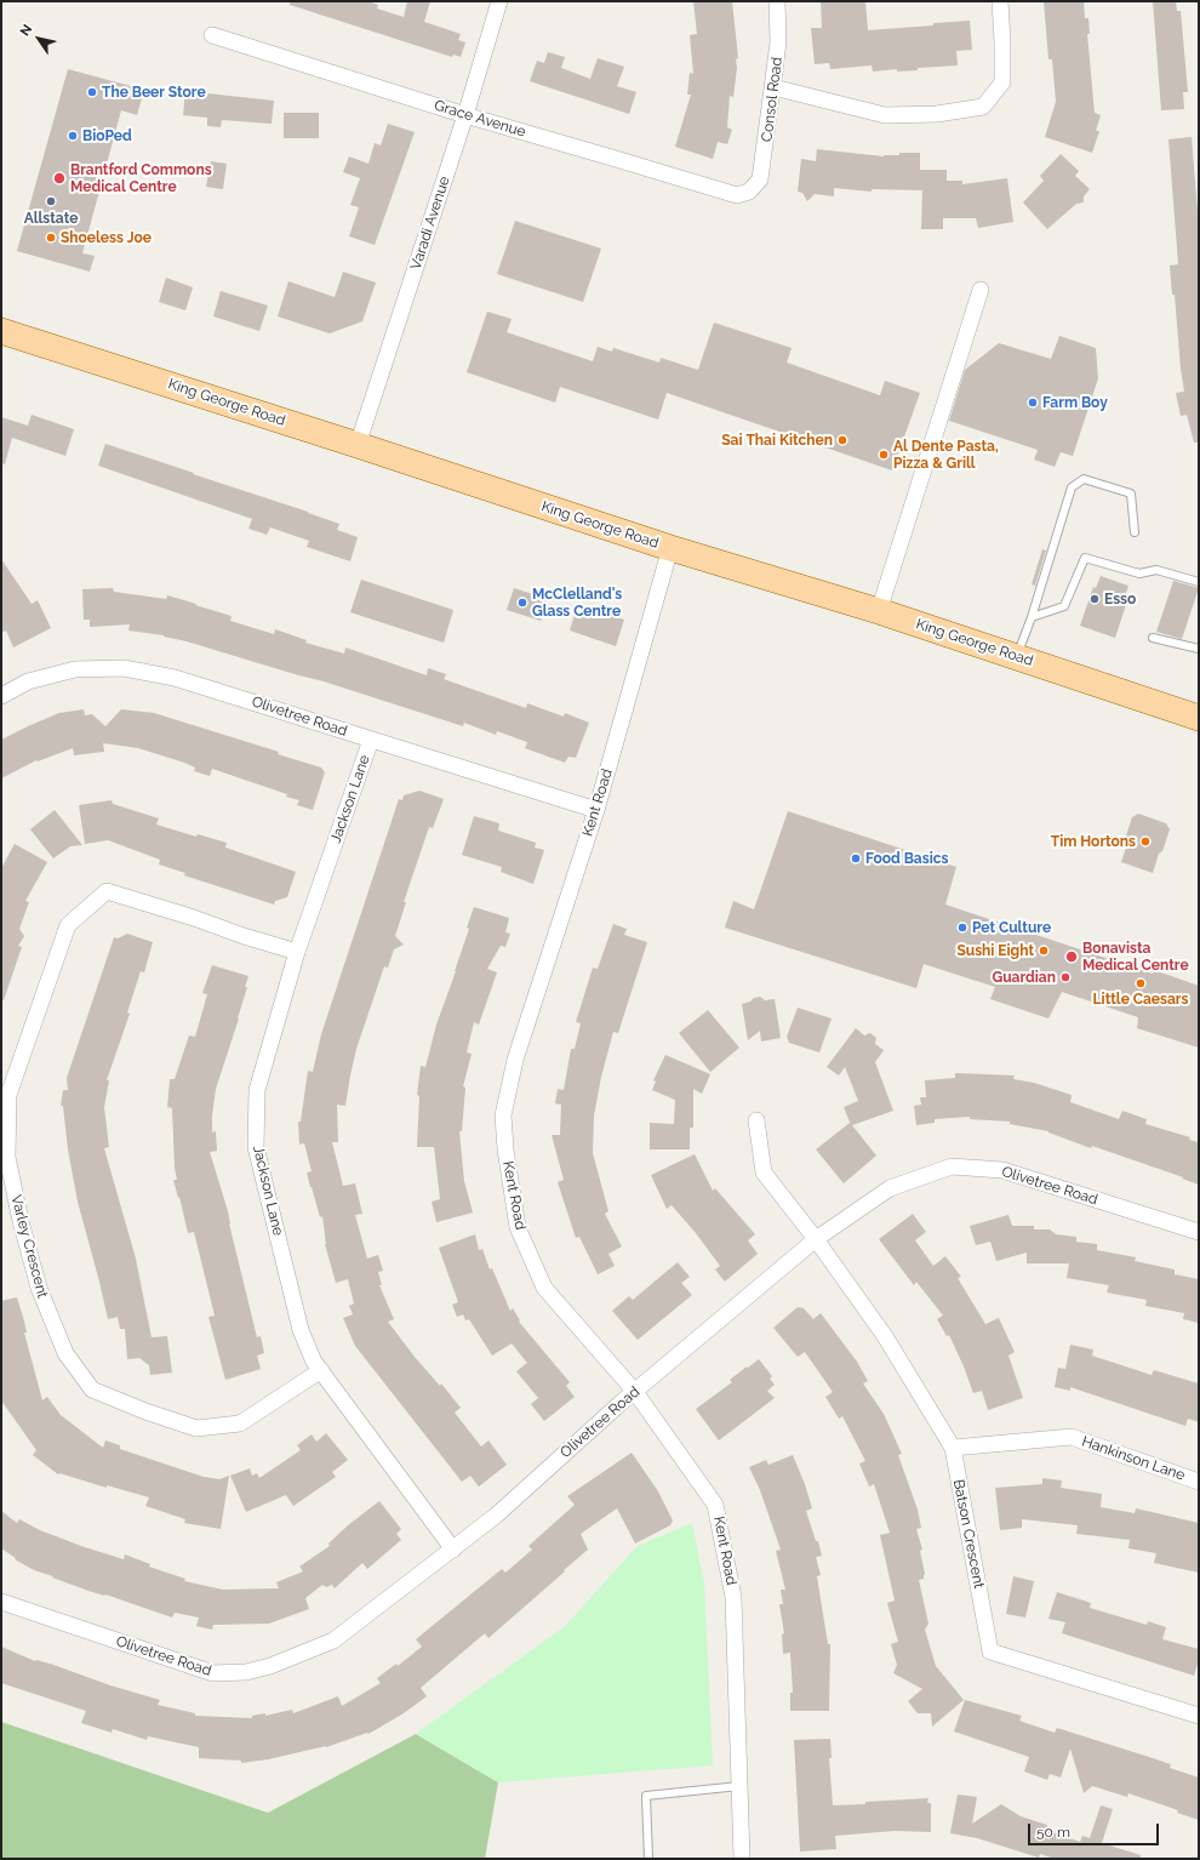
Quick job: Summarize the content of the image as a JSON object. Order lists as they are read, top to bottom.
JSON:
{
  "streets": {
    "main road": ["King George Road"],
    "street": [
      "Consol Road",
      "Grace Avenue",
      "Varadi Avenue",
      "Olivetree Road",
      "Jackson Lane",
      "Kent Road",
      "Varley Crescent",
      "Hankinson Lane",
      "Batson Crescent"
    ]
  },
  "crossings": [
    ["Consol Road", "Grace Avenue"],
    ["Grace Avenue", "Varadi Avenue"],
    ["Varadi Avenue", "King George Road"],
    ["King George Road", "Kent Road"],
    ["Olivetree Road", "Jackson Lane"],
    ["Olivetree Road", "Kent Road"],
    ["Olivetree Road", "Batson Crescent"],
    ["Jackson Lane", "Varley Crescent"],
    ["Hankinson Lane", "Batson Crescent"]
  ],
  "places": [
    "The Beer Store",
    "BioPed",
    "Brantford Commons Medical Centre",
    "Allstate",
    "Shoeless Joe",
    "Farm Boy",
    "Sai Thai Kitchen",
    "Al Dente Pasta, Pizza & Grill",
    "Esso",
    "McClelland's Glass Centre",
    "Tim Hortons",
    "Food Basics",
    "Pet Culture",
    "Sushi Eight",
    "Bonavista Medical Centre",
    "Guardian",
    "Little Caesars"
  ],
  "scale_bar": "50 m",
  "north": "top left"
}
